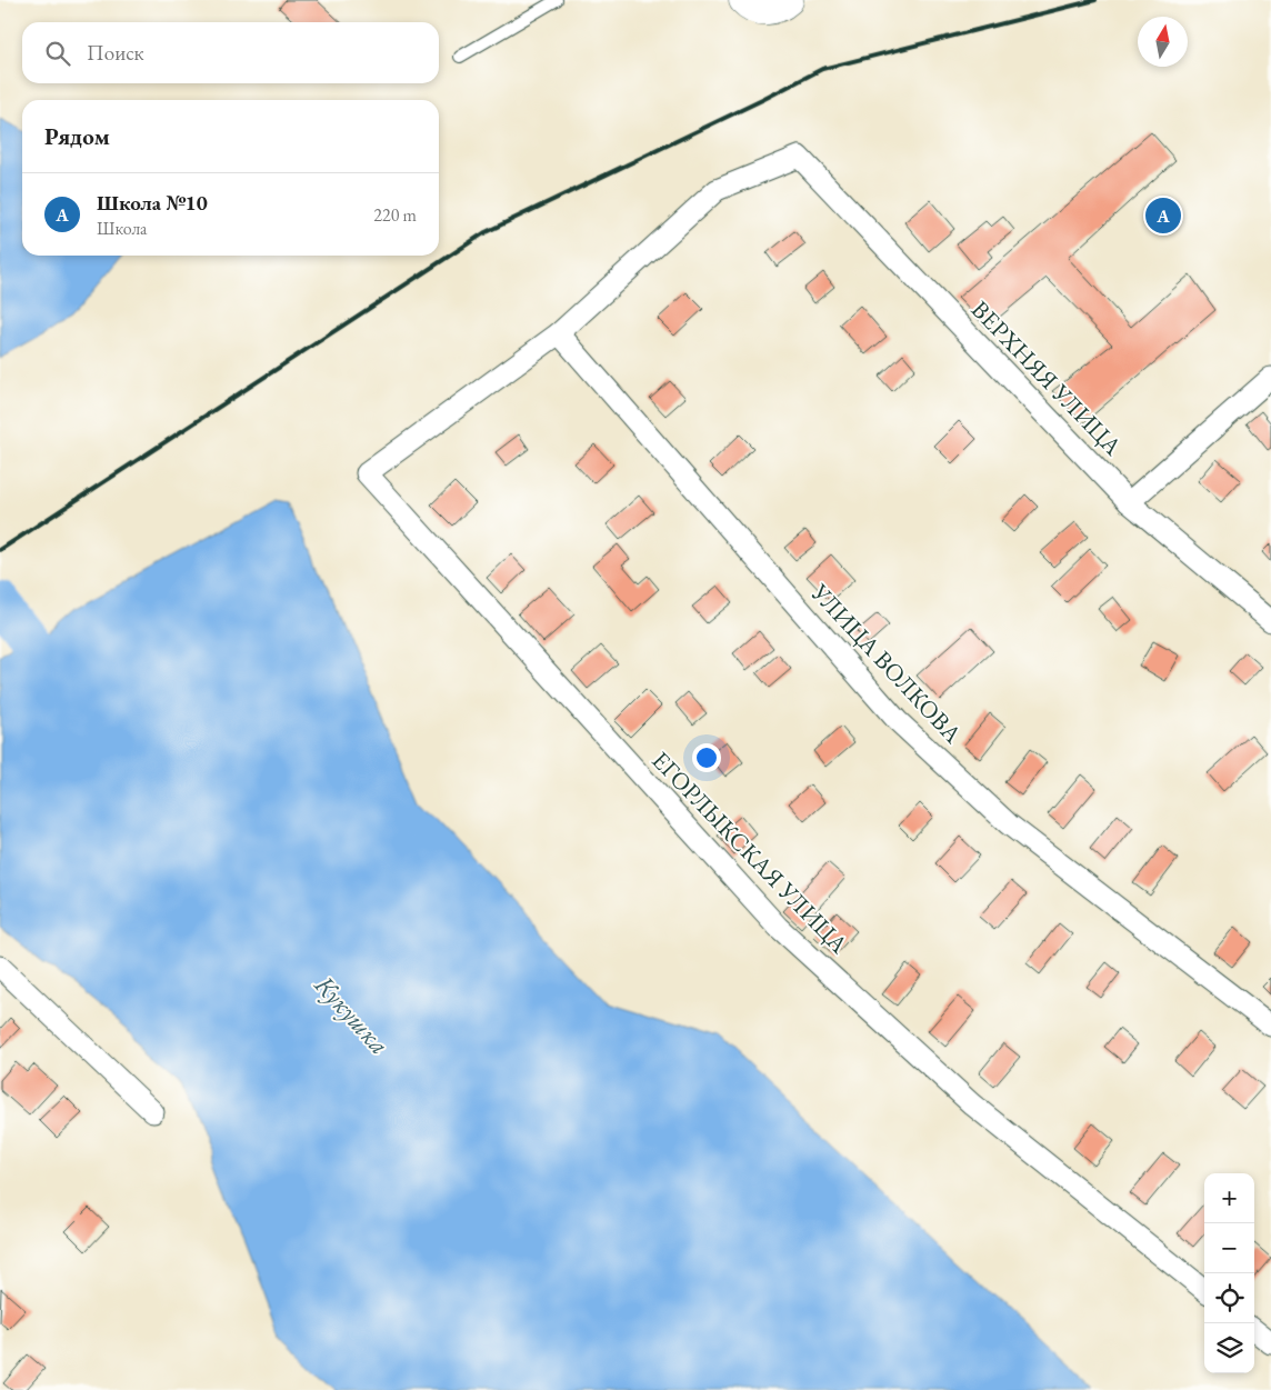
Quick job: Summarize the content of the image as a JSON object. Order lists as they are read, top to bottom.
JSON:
{
  "streets": {
    "street": ["ВЕРХНЯЯ УЛИЦА", "УЛИЦА ВОЛКОВА", "ЕГОРЛЫКСКАЯ УЛИЦА"]
  },
  "crossings": [
    ["ВЕРХНЯЯ УЛИЦА", "УЛИЦА ВОЛКОВА"],
    ["ВЕРХНЯЯ УЛИЦА", "ЕГОРЛЫКСКАЯ УЛИЦА"],
    ["УЛИЦА ВОЛКОВА", "ЕГОРЛЫКСКАЯ УЛИЦА"]
  ],
  "water": ["Кукушка"],
  "north": "top",
  "page": {
    "search": "Поиск",
    "heading": "Рядом",
    "list": [
      {
        "mark": "A",
        "name": "Школа №10",
        "note": "Школа",
        "value": "220 m"
      }
    ],
    "pins": "A",
    "map_buttons": ["+", "−"]
  }
}
